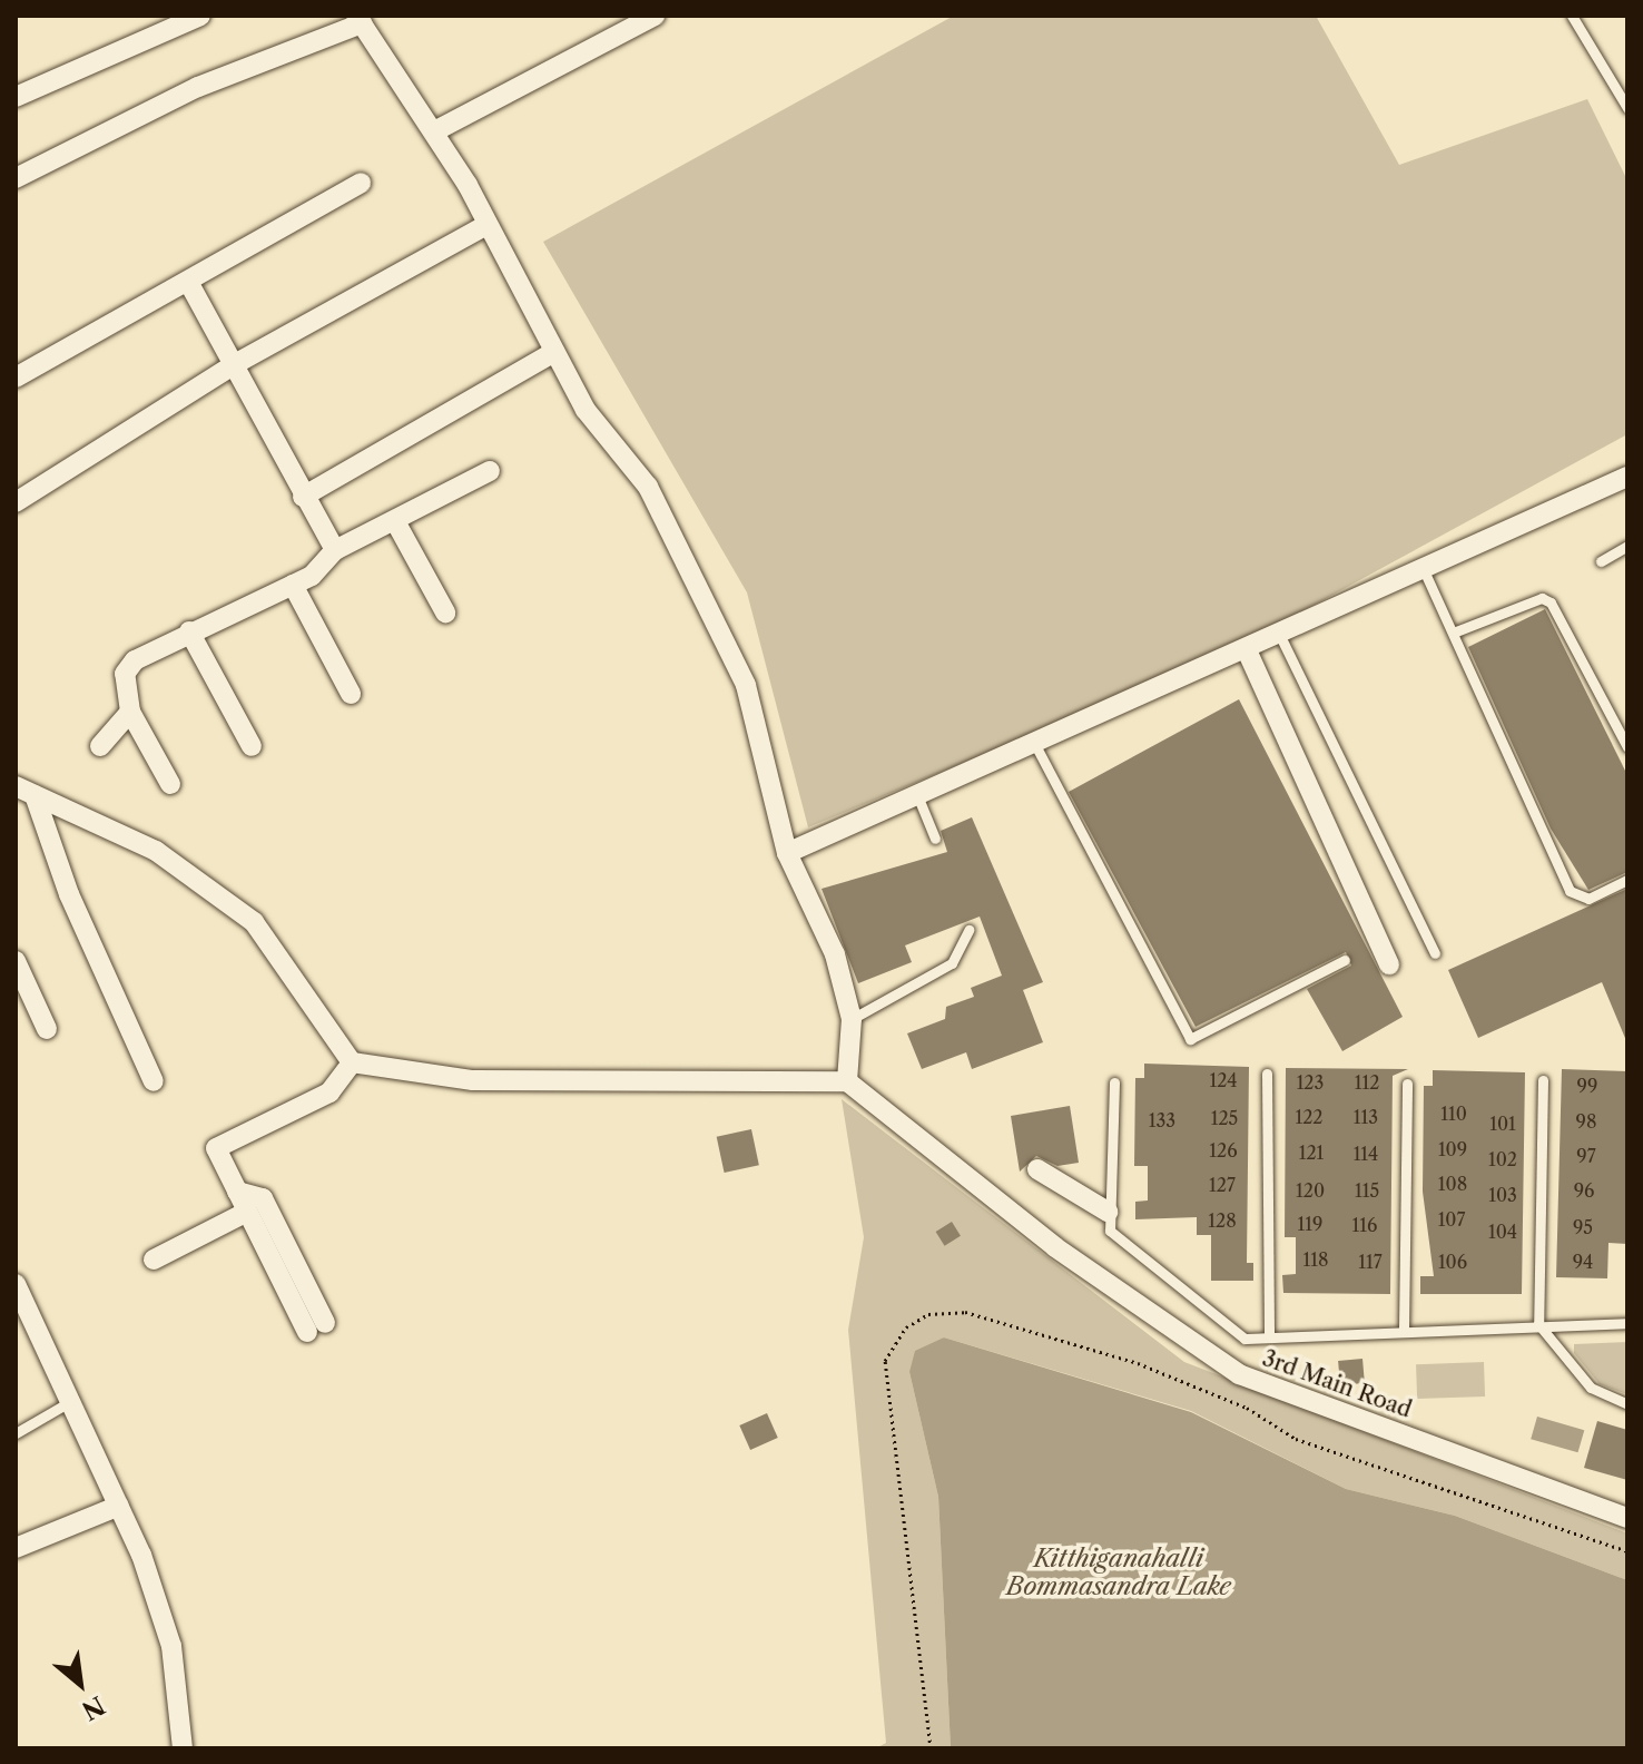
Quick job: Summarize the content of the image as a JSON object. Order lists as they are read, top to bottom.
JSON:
{
  "streets": {
    "street": ["3rd Main Road"]
  },
  "water": ["Kitthiganahalli Bommasandra Lake"],
  "house_numbers": [
    "124",
    "123",
    "112",
    "99",
    "110",
    "122",
    "113",
    "125",
    "133",
    "98",
    "101",
    "109",
    "126",
    "121",
    "114",
    "97",
    "102",
    "108",
    "127",
    "120",
    "115",
    "96",
    "103",
    "107",
    "128",
    "119",
    "116",
    "95",
    "104",
    "118",
    "117",
    "106",
    "94"
  ],
  "north": "bottom right"
}
